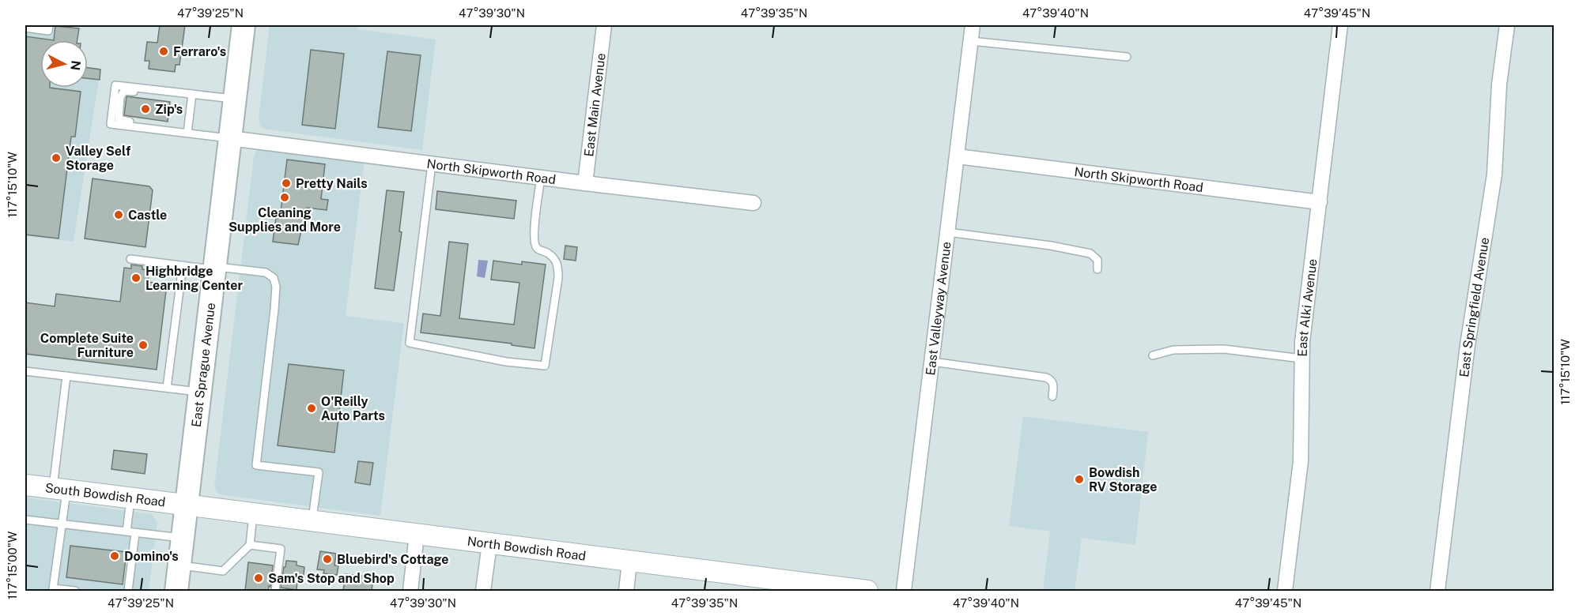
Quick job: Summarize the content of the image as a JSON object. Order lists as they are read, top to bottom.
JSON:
{
  "streets": {
    "main road": ["East Sprague Avenue"],
    "street": [
      "East Main Avenue",
      "North Skipworth Road",
      "East Valleyway Avenue",
      "East Alki Avenue",
      "East Springfield Avenue",
      "South Bowdish Road",
      "North Bowdish Road"
    ]
  },
  "crossings": [
    ["East Main Avenue", "North Skipworth Road"],
    ["North Skipworth Road", "East Valleyway Avenue"],
    ["North Skipworth Road", "East Alki Avenue"],
    ["North Skipworth Road", "East Sprague Avenue"],
    ["East Sprague Avenue", "South Bowdish Road"],
    ["East Sprague Avenue", "North Bowdish Road"],
    ["South Bowdish Road", "North Bowdish Road"]
  ],
  "places": [
    "Ferraro's",
    "Zip's",
    "Valley Self Storage",
    "Pretty Nails",
    "Cleaning Supplies and More",
    "Castle",
    "Highbridge Learning Center",
    "Complete Suite Furniture",
    "O'Reilly Auto Parts",
    "Bowdish RV Storage",
    "Domino's",
    "Bluebird's Cottage",
    "Sam's Stop and Shop"
  ],
  "north": "right",
  "coordinates": [
    "47°39'25\"N",
    "47°39'30\"N",
    "47°39'35\"N",
    "47°39'40\"N",
    "47°39'45\"N",
    "117°15'10\"W",
    "117°15'00\"W"
  ]
}
